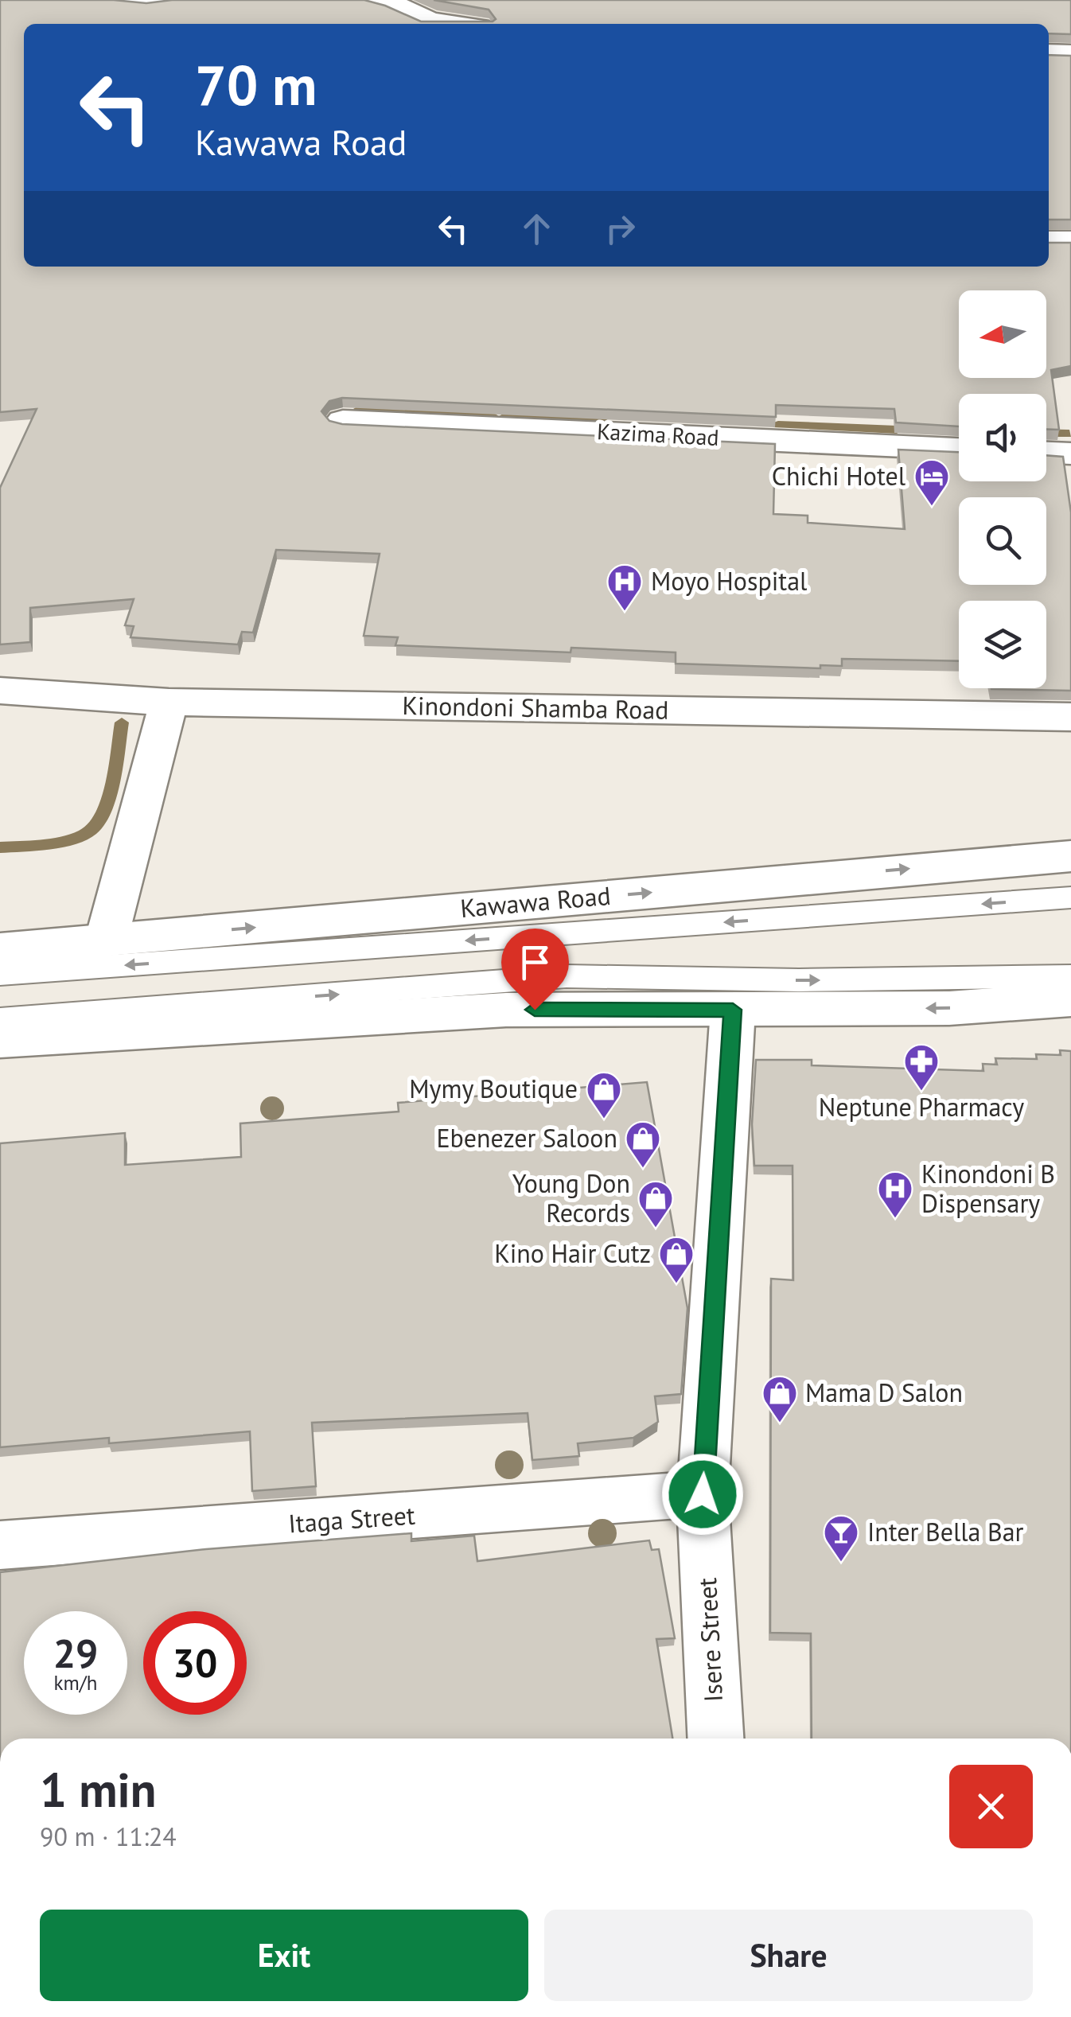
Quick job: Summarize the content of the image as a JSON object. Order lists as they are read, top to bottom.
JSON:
{
  "streets": {
    "street": [
      "Kazima Road",
      "Kinondoni Shamba Road",
      "Kawawa Road",
      "Itaga Street",
      "Isere Street"
    ]
  },
  "crossings": [
    ["Itaga Street", "Isere Street"]
  ],
  "places": {
    "hotel": ["Chichi Hotel"],
    "hospital": ["Moyo Hospital", "Kinondoni B Dispensary"],
    "pharmacy": ["Neptune Pharmacy"],
    "shop": [
      "Mymy Boutique",
      "Ebenezer Saloon",
      "Young Don Records",
      "Kino Hair Cutz",
      "Mama D Salon"
    ],
    "bar": ["Inter Bella Bar"]
  },
  "north": "left",
  "page": {
    "turn": ["70 m", "Kawawa Road"],
    "speed": "29 km/h",
    "limit": "30",
    "heading": ["1 min", "90 m · 11:24"],
    "buttons": ["Exit", "Share"]
  }
}
